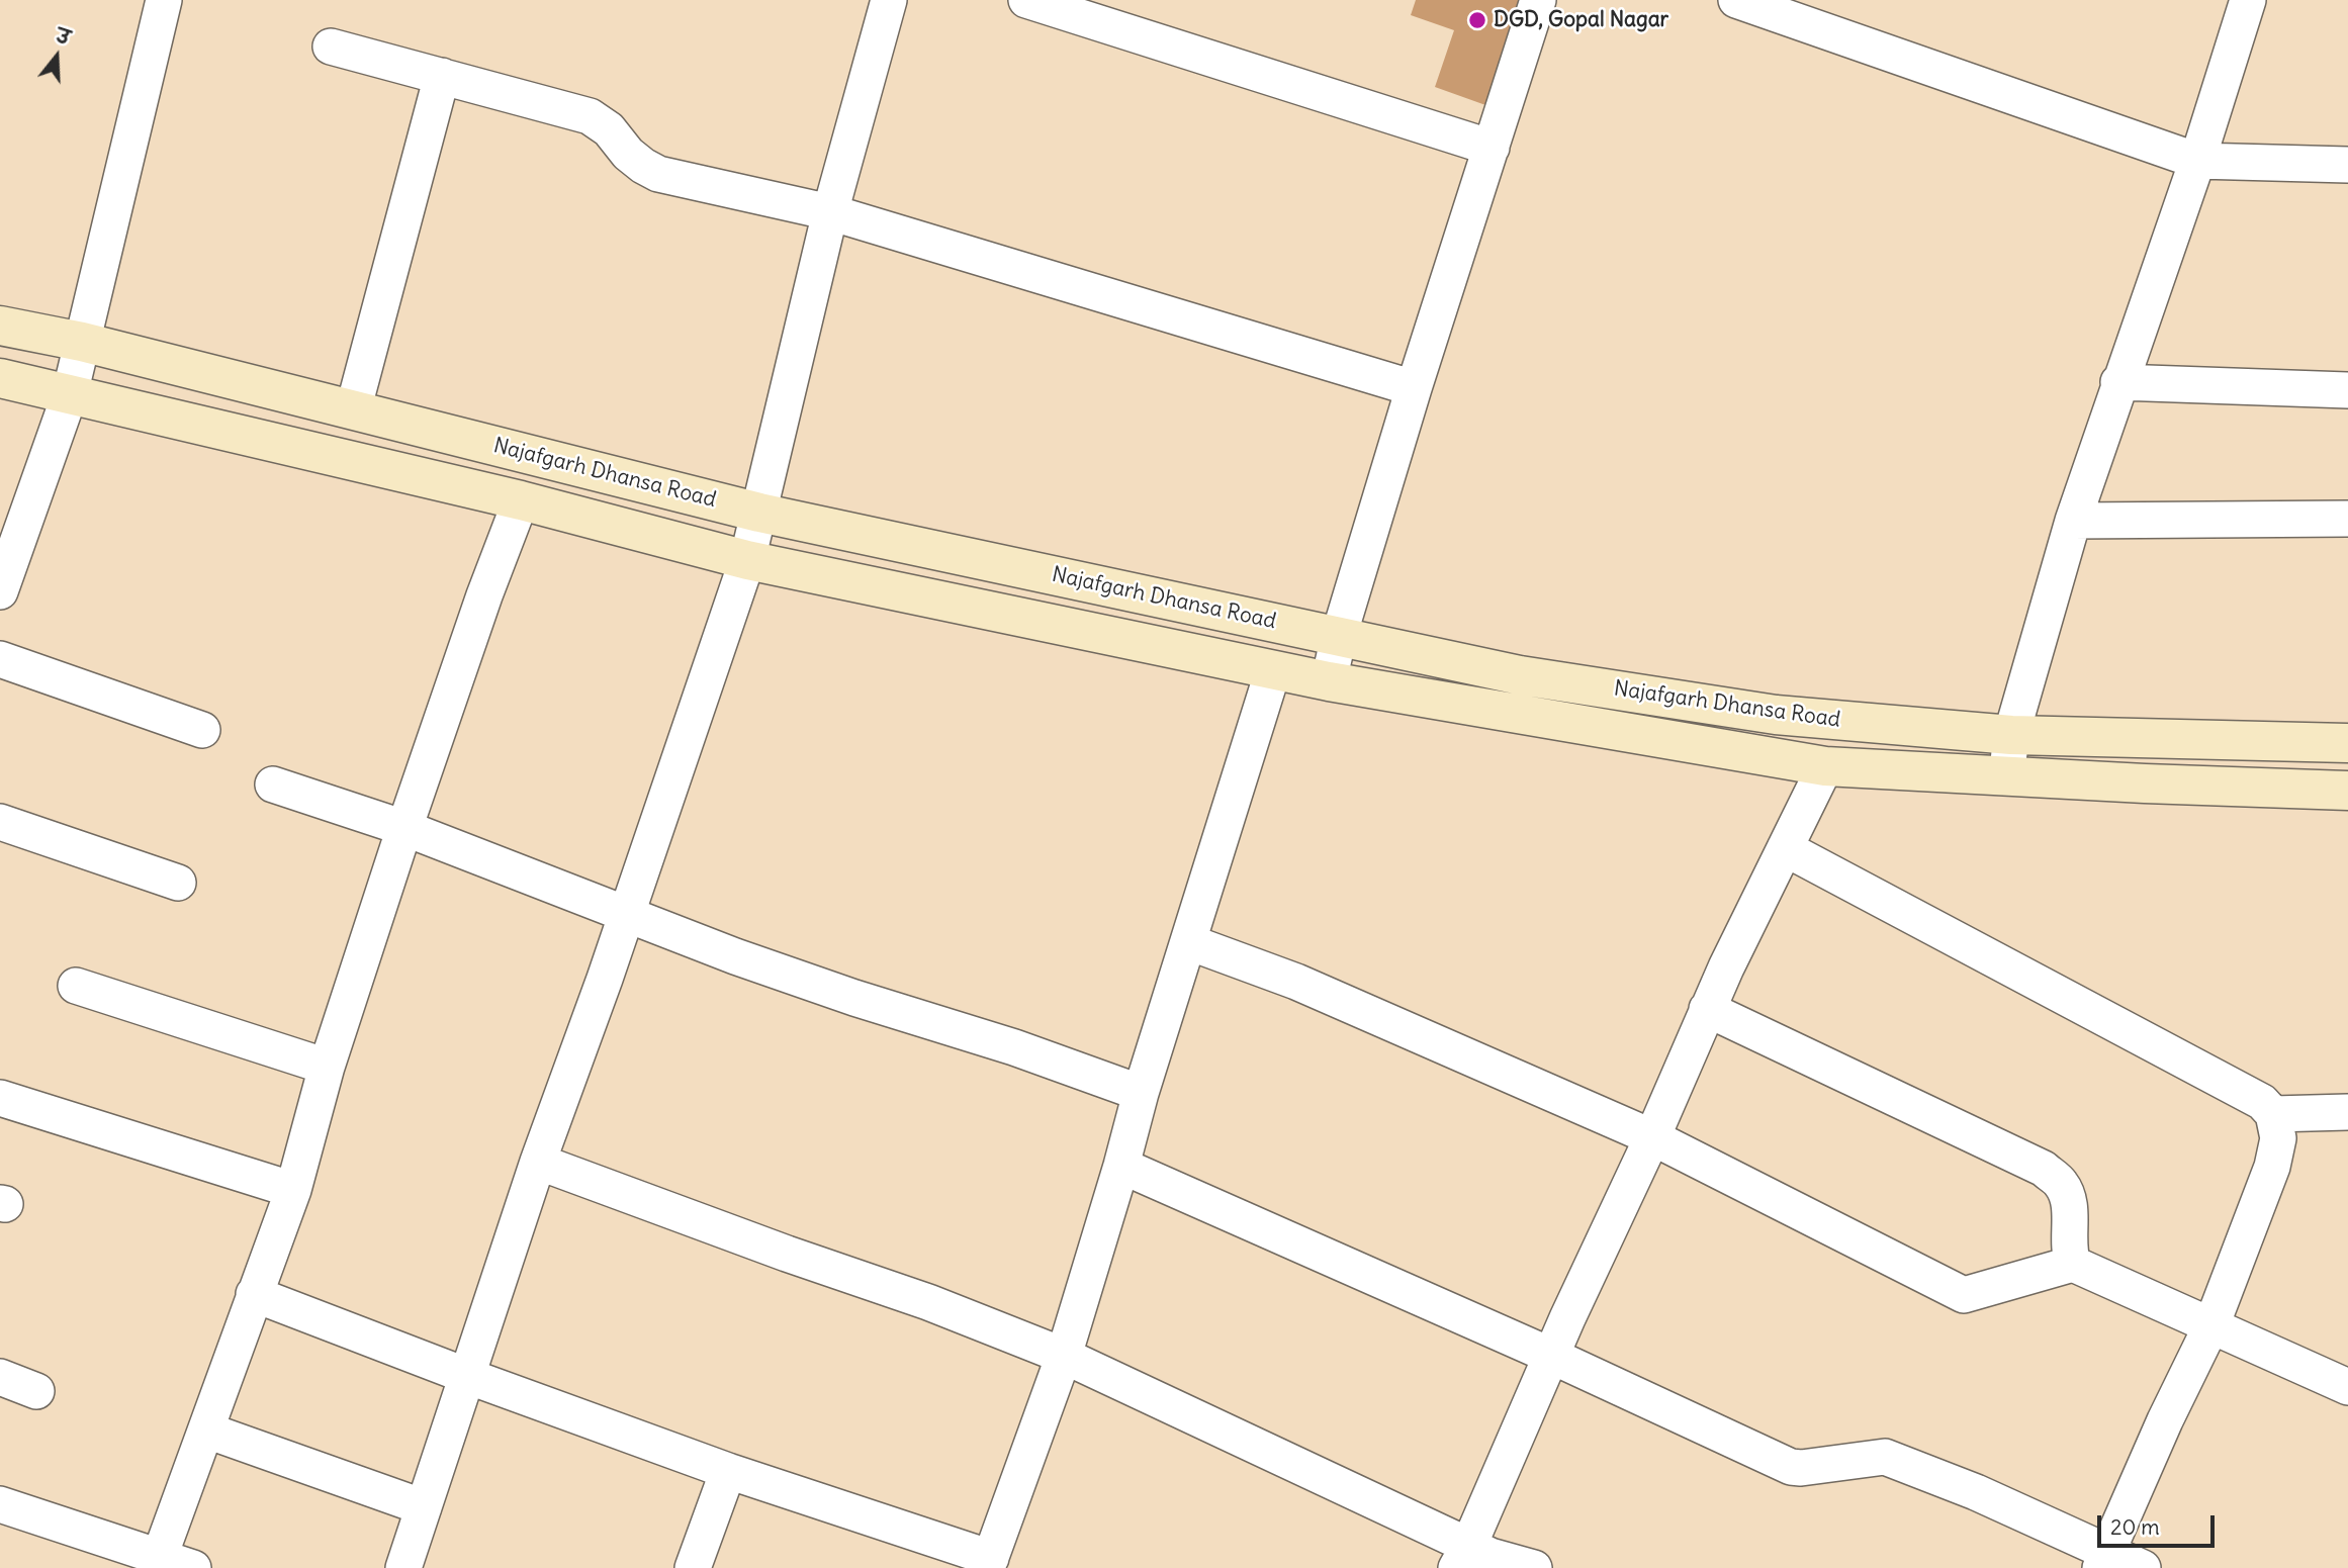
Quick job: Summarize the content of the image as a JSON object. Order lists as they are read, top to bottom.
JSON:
{
  "streets": {
    "main road": ["Najafgarh Dhansa Road"]
  },
  "places": ["DGD, Gopal Nagar"],
  "scale_bar": "20 m",
  "north": "top"
}
